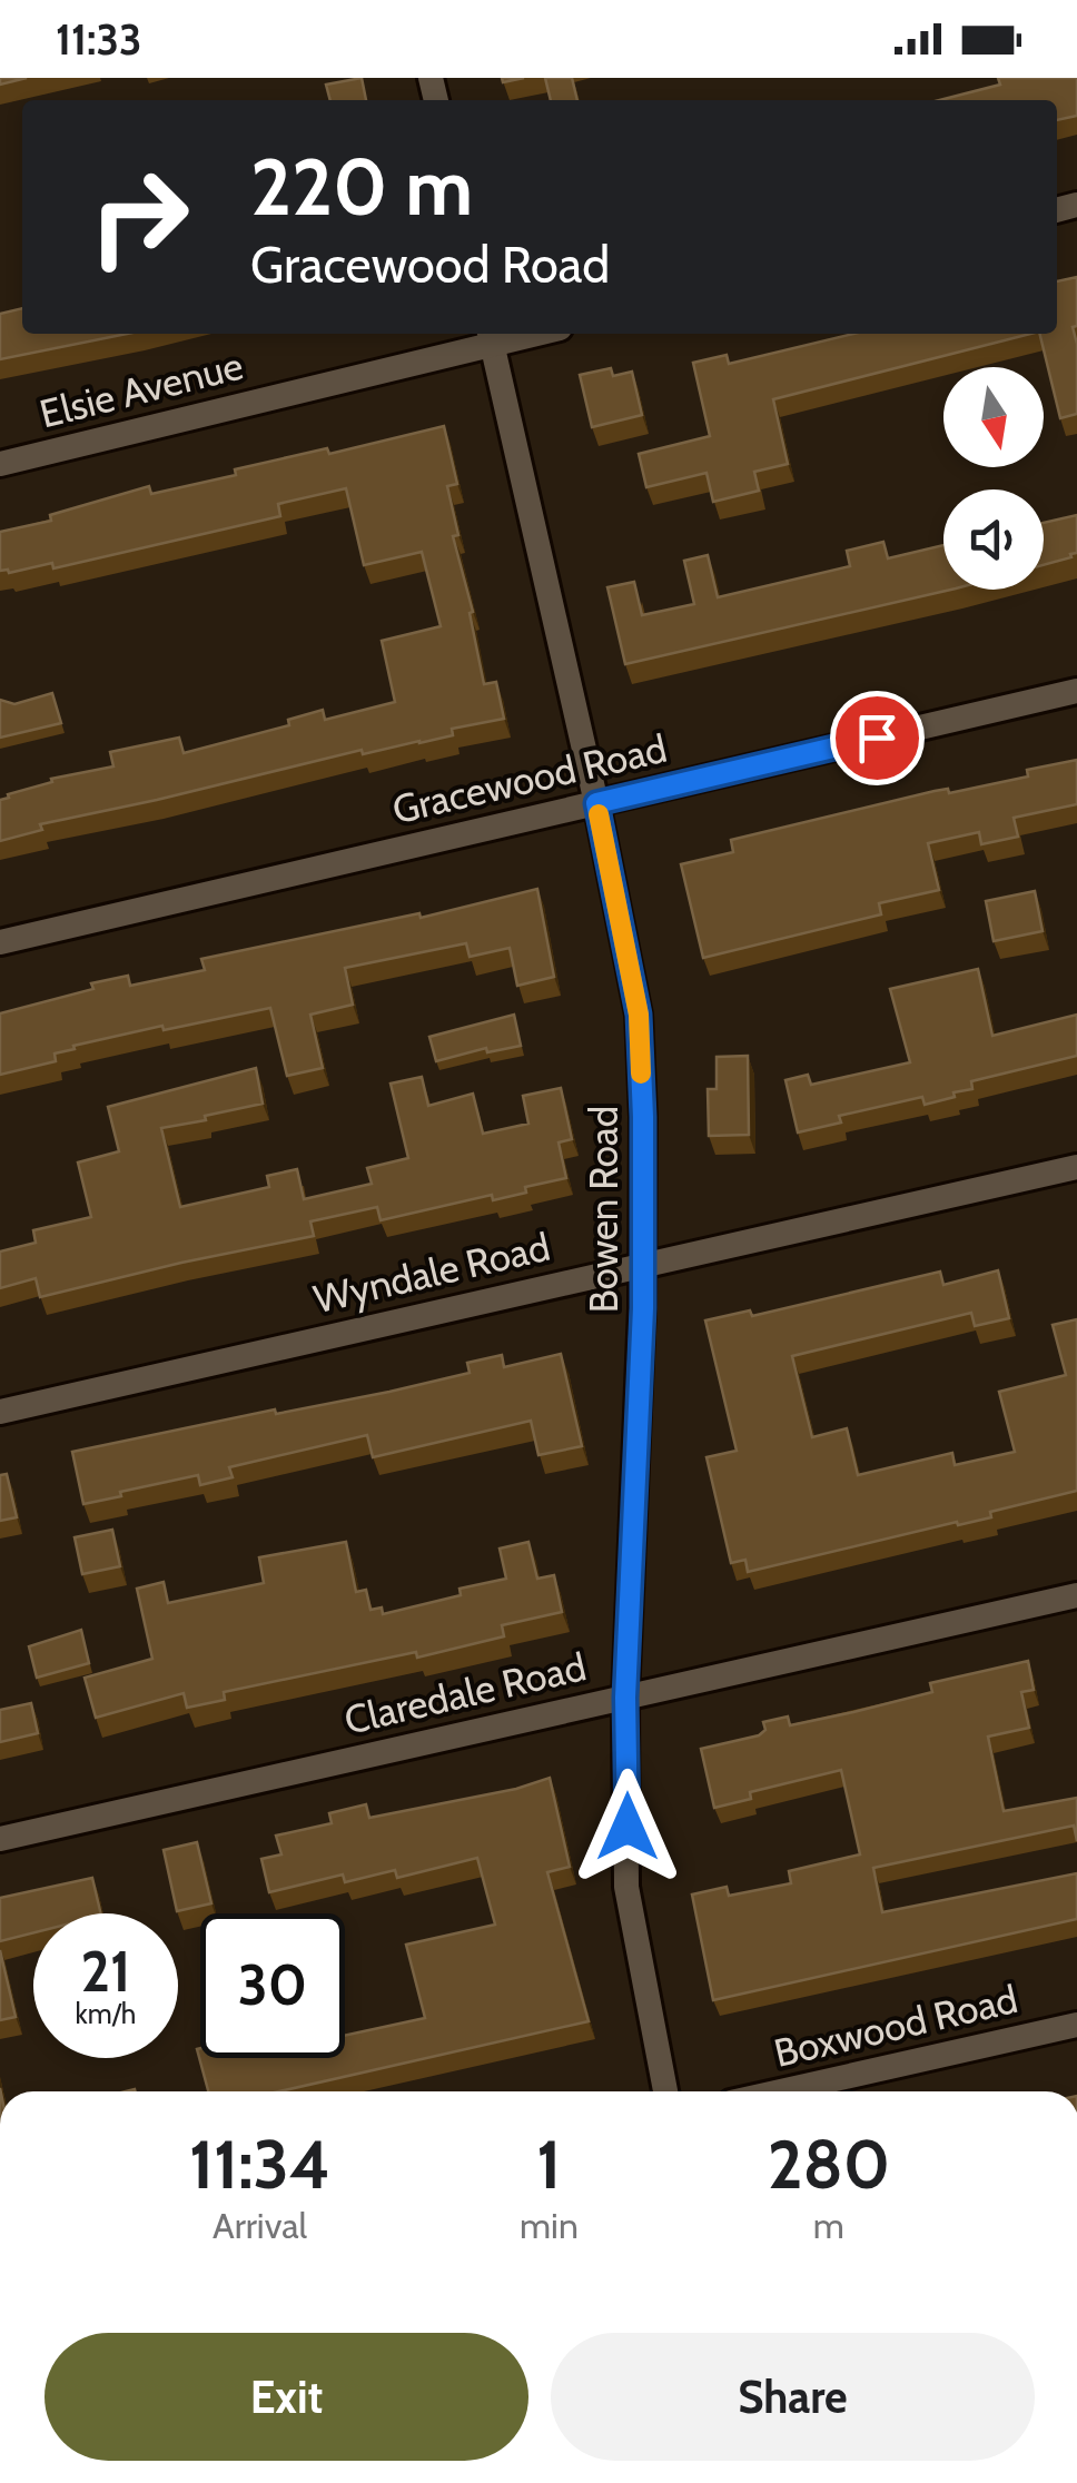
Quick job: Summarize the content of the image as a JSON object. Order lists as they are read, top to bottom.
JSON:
{
  "streets": {
    "street": [
      "Elsie Avenue",
      "Gracewood Road",
      "Bowen Road",
      "Wyndale Road",
      "Claredale Road",
      "Boxwood Road"
    ]
  },
  "crossings": [
    ["Elsie Avenue", "Bowen Road"],
    ["Gracewood Road", "Bowen Road"],
    ["Bowen Road", "Wyndale Road"],
    ["Bowen Road", "Claredale Road"]
  ],
  "north": "bottom",
  "page": {
    "status": "11:33",
    "turn": ["220 m", "Gracewood Road"],
    "speed": "21 km/h",
    "limit": "30",
    "eta": [
      "11:34",
      "Arrival",
      "1",
      "min",
      "280",
      "m"
    ],
    "buttons": ["Exit", "Share"]
  }
}
